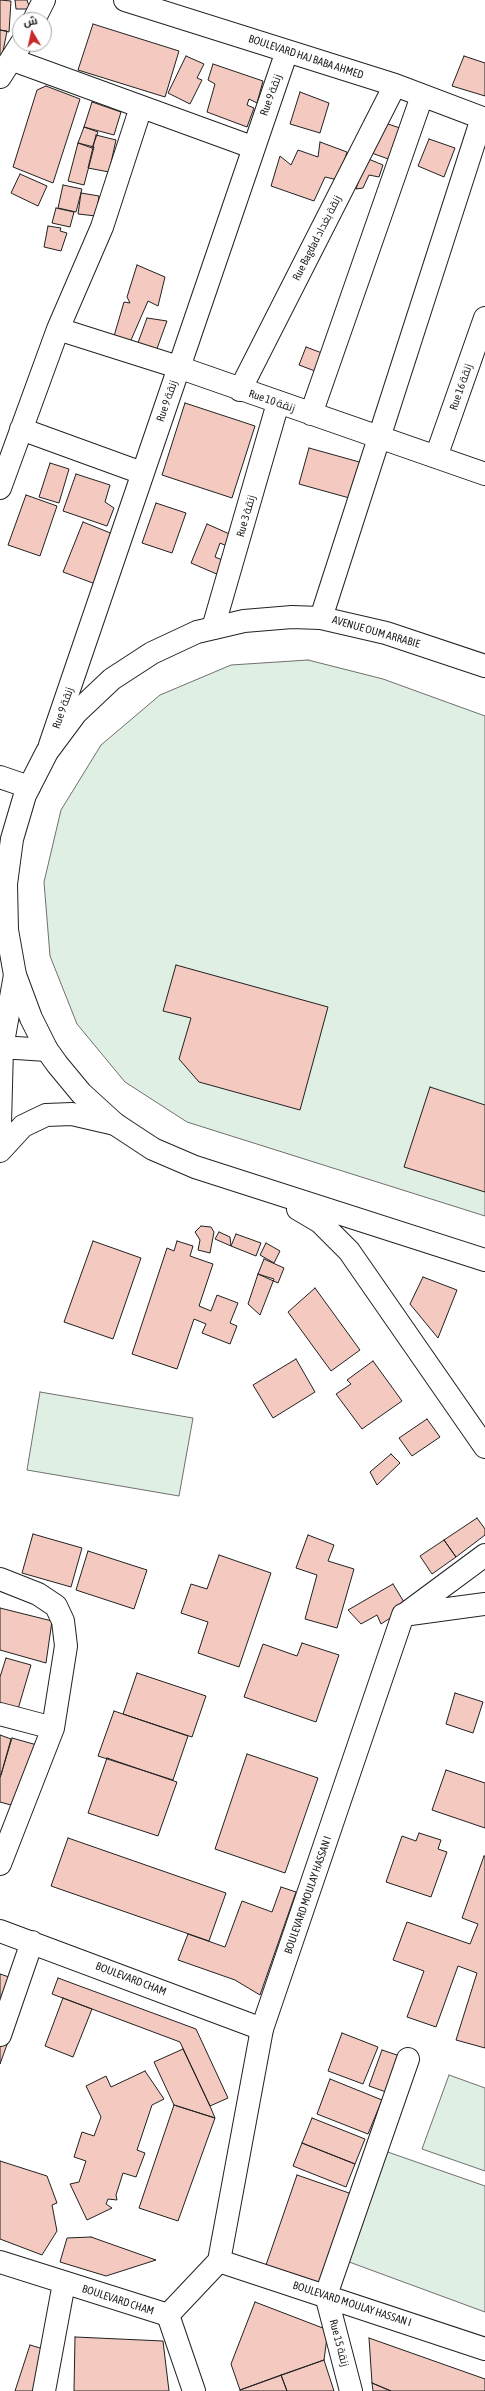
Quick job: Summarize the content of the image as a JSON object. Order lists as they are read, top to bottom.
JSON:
{
  "streets": {
    "street": [
      "BOULEVARD HAJ BABA AHMED",
      "Rue 9 زنقة",
      "Rue Bagdad زنقة بغداد",
      "Rue 16 زنقة",
      "Rue 10 زنقة",
      "Rue 3 زنقة",
      "AVENUE OUM ARRABIE",
      "BOULEVARD MOULAY HASSAN I",
      "BOULEVARD CHAM",
      "Rue 15 زنقة"
    ]
  },
  "crossings": [
    ["BOULEVARD HAJ BABA AHMED", "Rue 9 زنقة"],
    ["BOULEVARD HAJ BABA AHMED", "Rue Bagdad زنقة بغداد"],
    ["Rue 9 زنقة", "Rue 10 زنقة"],
    ["Rue 9 زنقة", "AVENUE OUM ARRABIE"],
    ["Rue Bagdad زنقة بغداد", "Rue 10 زنقة"],
    ["Rue 16 زنقة", "Rue 10 زنقة"],
    ["Rue 10 زنقة", "Rue 3 زنقة"],
    ["Rue 3 زنقة", "AVENUE OUM ARRABIE"],
    ["BOULEVARD MOULAY HASSAN I", "BOULEVARD CHAM"],
    ["BOULEVARD MOULAY HASSAN I", "Rue 15 زنقة"]
  ],
  "north": "top"
}
